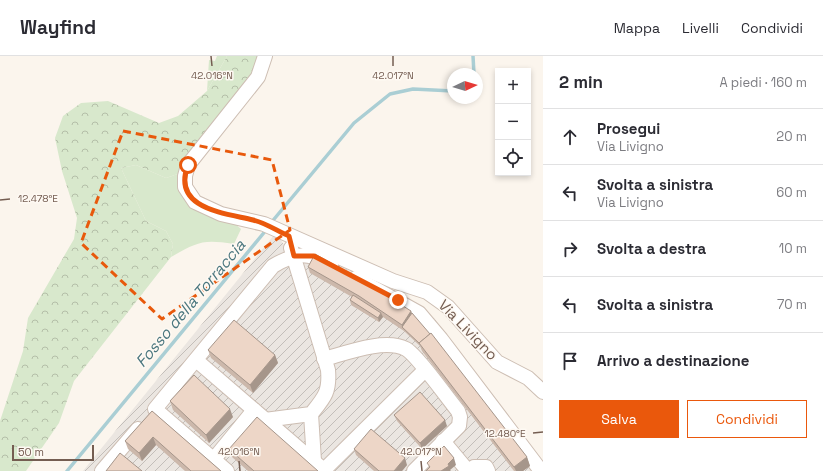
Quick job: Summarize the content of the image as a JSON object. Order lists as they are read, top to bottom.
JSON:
{
  "streets": {
    "street": ["Via Livigno"]
  },
  "water": ["Fosso della Torraccia"],
  "scale_bar": "50 m",
  "north": "right",
  "page": {
    "header": "Wayfind",
    "nav": ["Mappa", "Livelli", "Condividi"],
    "heading": ["2 min", "A piedi · 160 m"],
    "map_buttons": ["+", "−"],
    "list": [
      ["Prosegui", "Via Livigno", "20 m"],
      ["Svolta a sinistra", "Via Livigno", "60 m"],
      ["Svolta a destra", "10 m"],
      ["Svolta a sinistra", "70 m"],
      "Arrivo a destinazione"
    ],
    "buttons": ["Salva", "Condividi"],
    "scale": "50 m"
  },
  "coordinates": [
    "42.016°N",
    "42.017°N",
    "12.478°E",
    "12.480°E"
  ]
}
